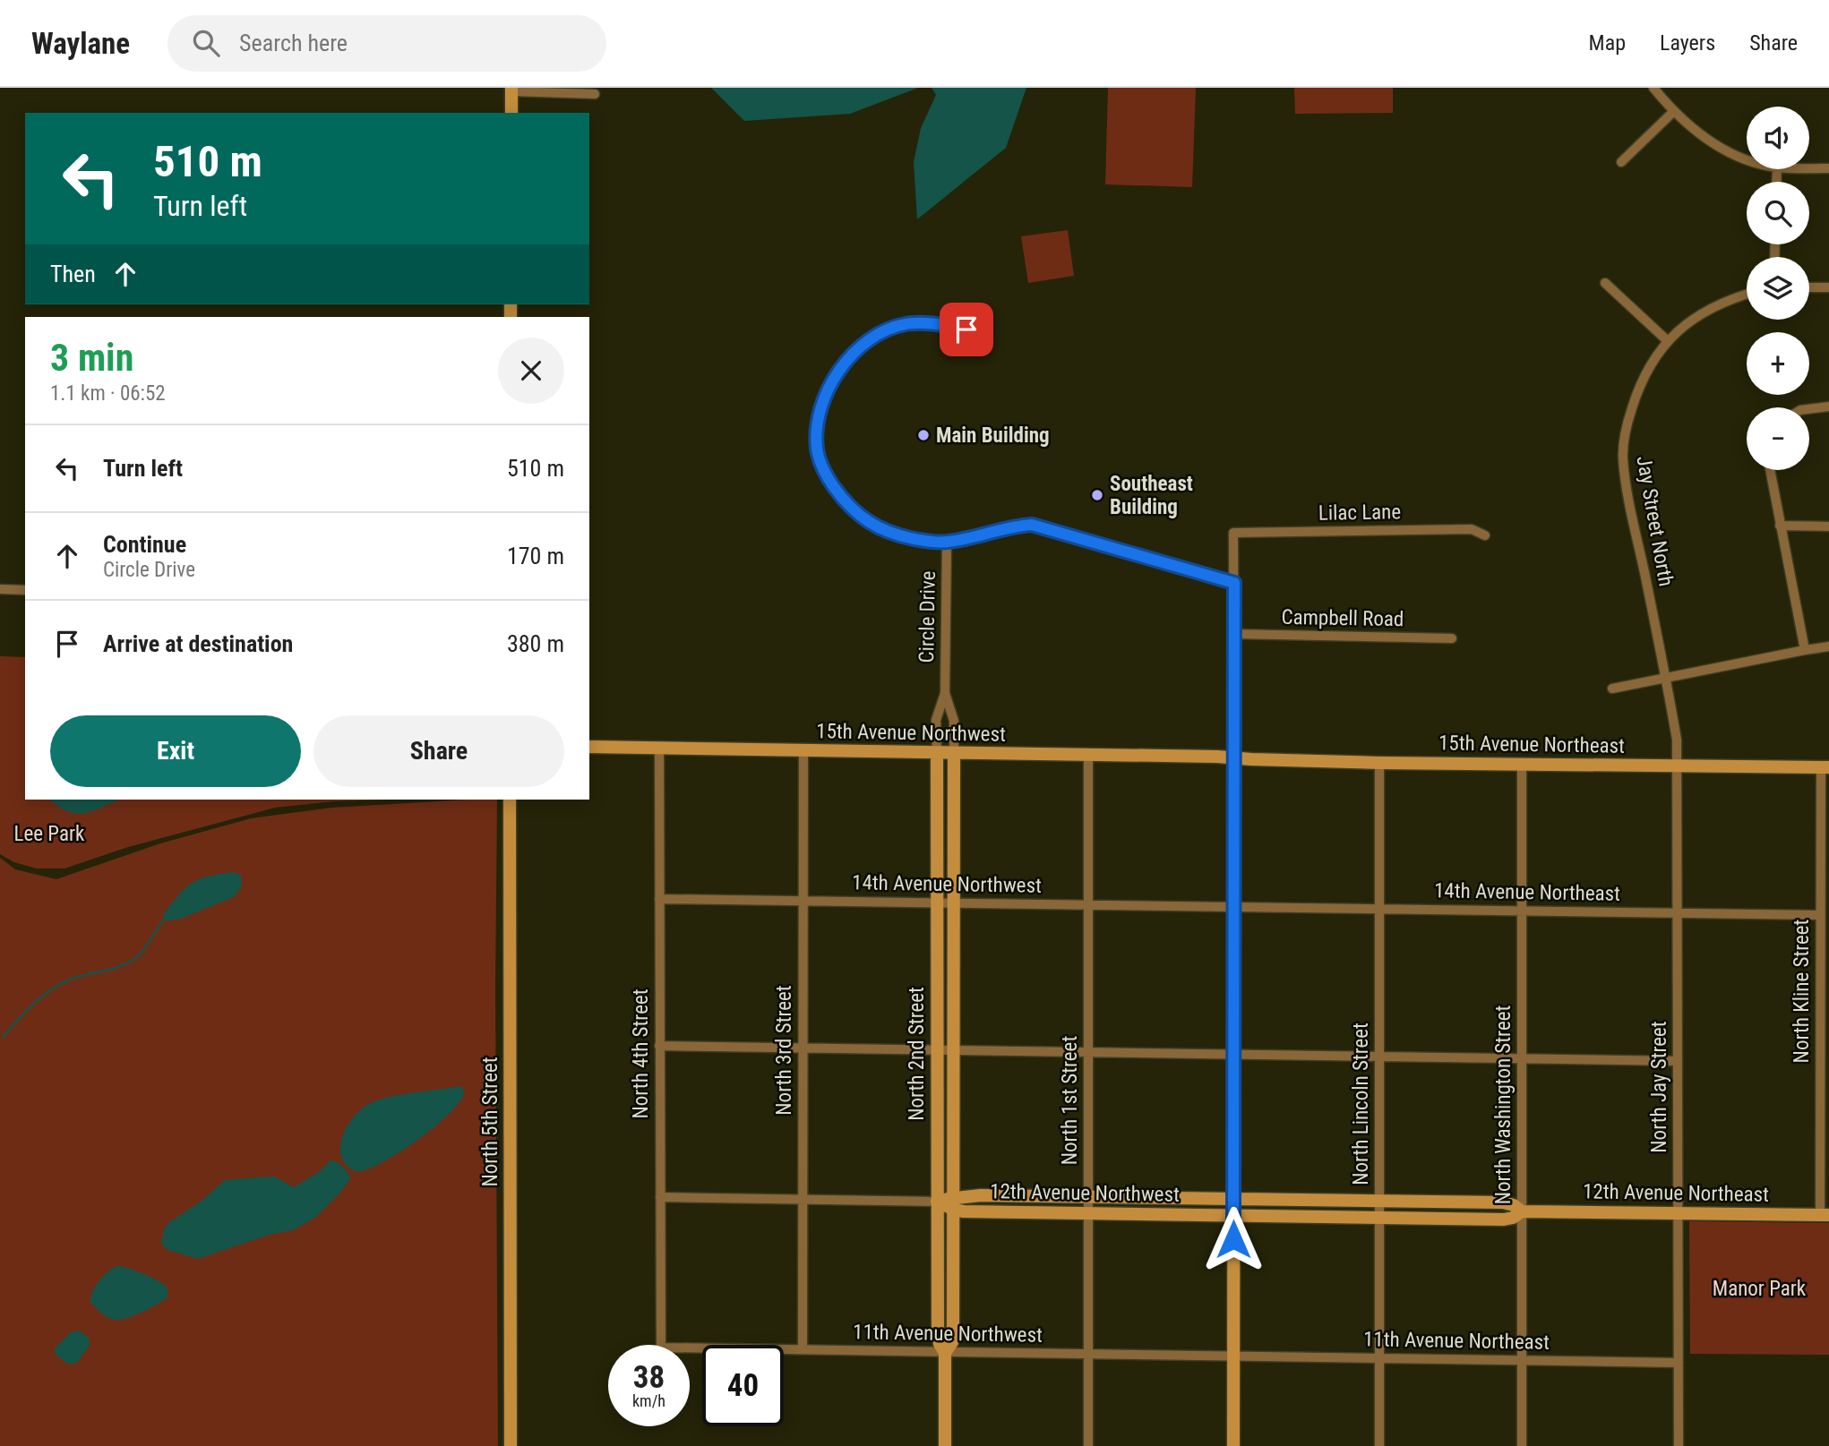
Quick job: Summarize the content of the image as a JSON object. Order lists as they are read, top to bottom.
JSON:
{
  "streets": {
    "street": [
      "Lilac Lane",
      "Jay Street North",
      "Circle Drive",
      "Campbell Road",
      "15th Avenue Northwest",
      "15th Avenue Northeast",
      "14th Avenue Northwest",
      "14th Avenue Northeast",
      "North Kline Street",
      "North 3rd Street",
      "North 4th Street",
      "North 2nd Street",
      "North Jay Street",
      "North 1st Street",
      "North Lincoln Street",
      "North Washington Street",
      "North 5th Street",
      "12th Avenue Northwest",
      "12th Avenue Northeast",
      "11th Avenue Northwest",
      "11th Avenue Northeast"
    ]
  },
  "crossings": [
    ["Lilac Lane", "Circle Drive"],
    ["Jay Street North", "15th Avenue Northeast"],
    ["Jay Street North", "North Jay Street"],
    ["Circle Drive", "15th Avenue Northwest"],
    ["Circle Drive", "North 2nd Street"],
    ["15th Avenue Northwest", "15th Avenue Northeast"],
    ["15th Avenue Northwest", "North 3rd Street"],
    ["15th Avenue Northwest", "North 4th Street"],
    ["15th Avenue Northwest", "North 2nd Street"],
    ["15th Avenue Northwest", "North 1st Street"],
    ["15th Avenue Northeast", "North Kline Street"],
    ["15th Avenue Northeast", "North Jay Street"],
    ["15th Avenue Northeast", "North Lincoln Street"],
    ["15th Avenue Northeast", "North Washington Street"],
    ["14th Avenue Northwest", "14th Avenue Northeast"],
    ["14th Avenue Northwest", "North 3rd Street"],
    ["14th Avenue Northwest", "North 4th Street"],
    ["14th Avenue Northwest", "North 2nd Street"],
    ["14th Avenue Northwest", "North 1st Street"],
    ["14th Avenue Northeast", "North Kline Street"],
    ["14th Avenue Northeast", "North Jay Street"],
    ["14th Avenue Northeast", "North Lincoln Street"],
    ["14th Avenue Northeast", "North Washington Street"],
    ["North Kline Street", "12th Avenue Northeast"],
    ["North 3rd Street", "12th Avenue Northwest"],
    ["North 3rd Street", "11th Avenue Northwest"],
    ["North 4th Street", "12th Avenue Northwest"],
    ["North 2nd Street", "12th Avenue Northwest"],
    ["North 2nd Street", "11th Avenue Northwest"],
    ["North Jay Street", "12th Avenue Northeast"],
    ["North Jay Street", "11th Avenue Northeast"],
    ["North 1st Street", "12th Avenue Northwest"],
    ["North 1st Street", "11th Avenue Northwest"],
    ["North Lincoln Street", "12th Avenue Northeast"],
    ["North Lincoln Street", "11th Avenue Northeast"],
    ["North Washington Street", "12th Avenue Northeast"],
    ["North Washington Street", "11th Avenue Northeast"],
    ["12th Avenue Northwest", "12th Avenue Northeast"],
    ["11th Avenue Northwest", "11th Avenue Northeast"]
  ],
  "parks": ["Lee Park", "Manor Park"],
  "places": ["Main Building", "Southeast Building"],
  "page": {
    "header": "Waylane",
    "search": "Search here",
    "nav": ["Map", "Layers", "Share"],
    "map_buttons": ["+", "−"],
    "turn": ["510 m", "Turn left"],
    "then": "Then",
    "heading": ["3 min", "1.1 km · 06:52"],
    "list": [
      {
        "name": "Turn left",
        "value": "510 m"
      },
      {
        "name": "Continue",
        "note": "Circle Drive",
        "value": "170 m"
      },
      {
        "name": "Arrive at destination",
        "value": "380 m"
      }
    ],
    "buttons": ["Exit", "Share"],
    "speed": "38 km/h",
    "limit": "40"
  }
}
